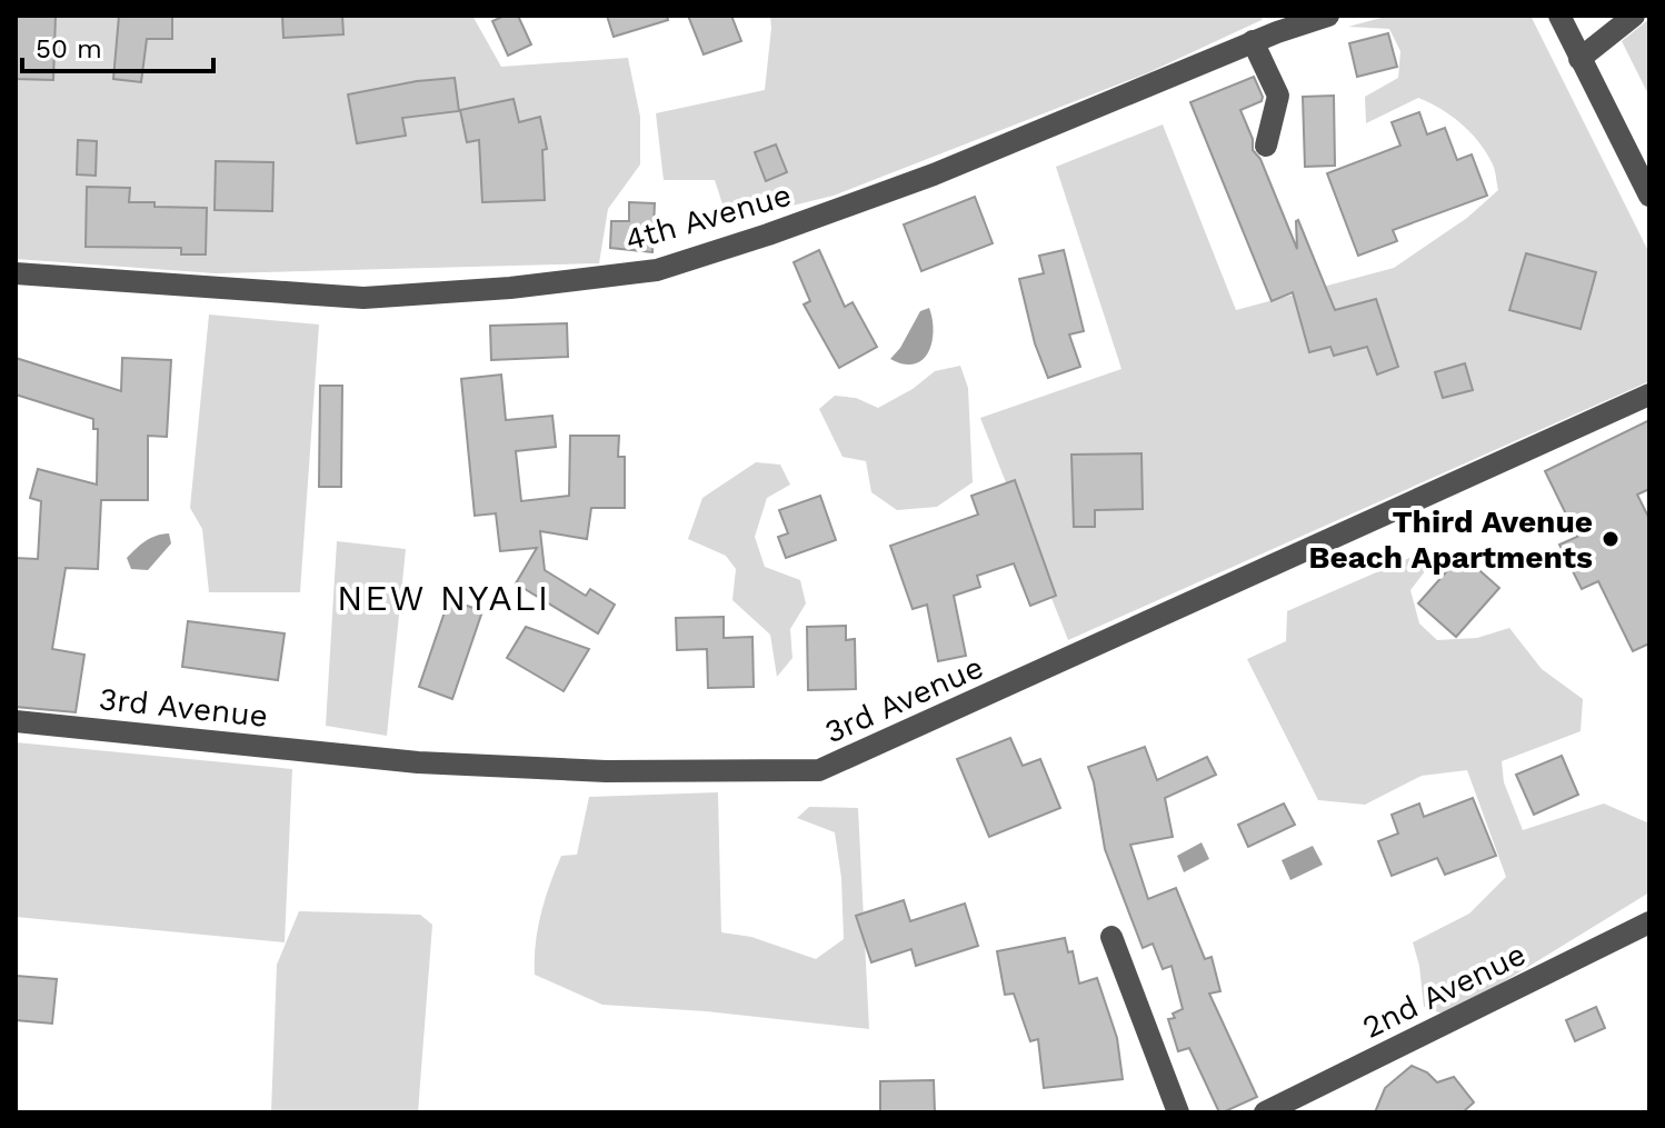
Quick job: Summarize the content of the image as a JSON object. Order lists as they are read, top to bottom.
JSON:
{
  "streets": {
    "street": ["4th Avenue", "3rd Avenue", "2nd Avenue"]
  },
  "districts": ["NEW NYALI"],
  "places": ["Third Avenue Beach Apartments"],
  "scale_bar": "50 m"
}
